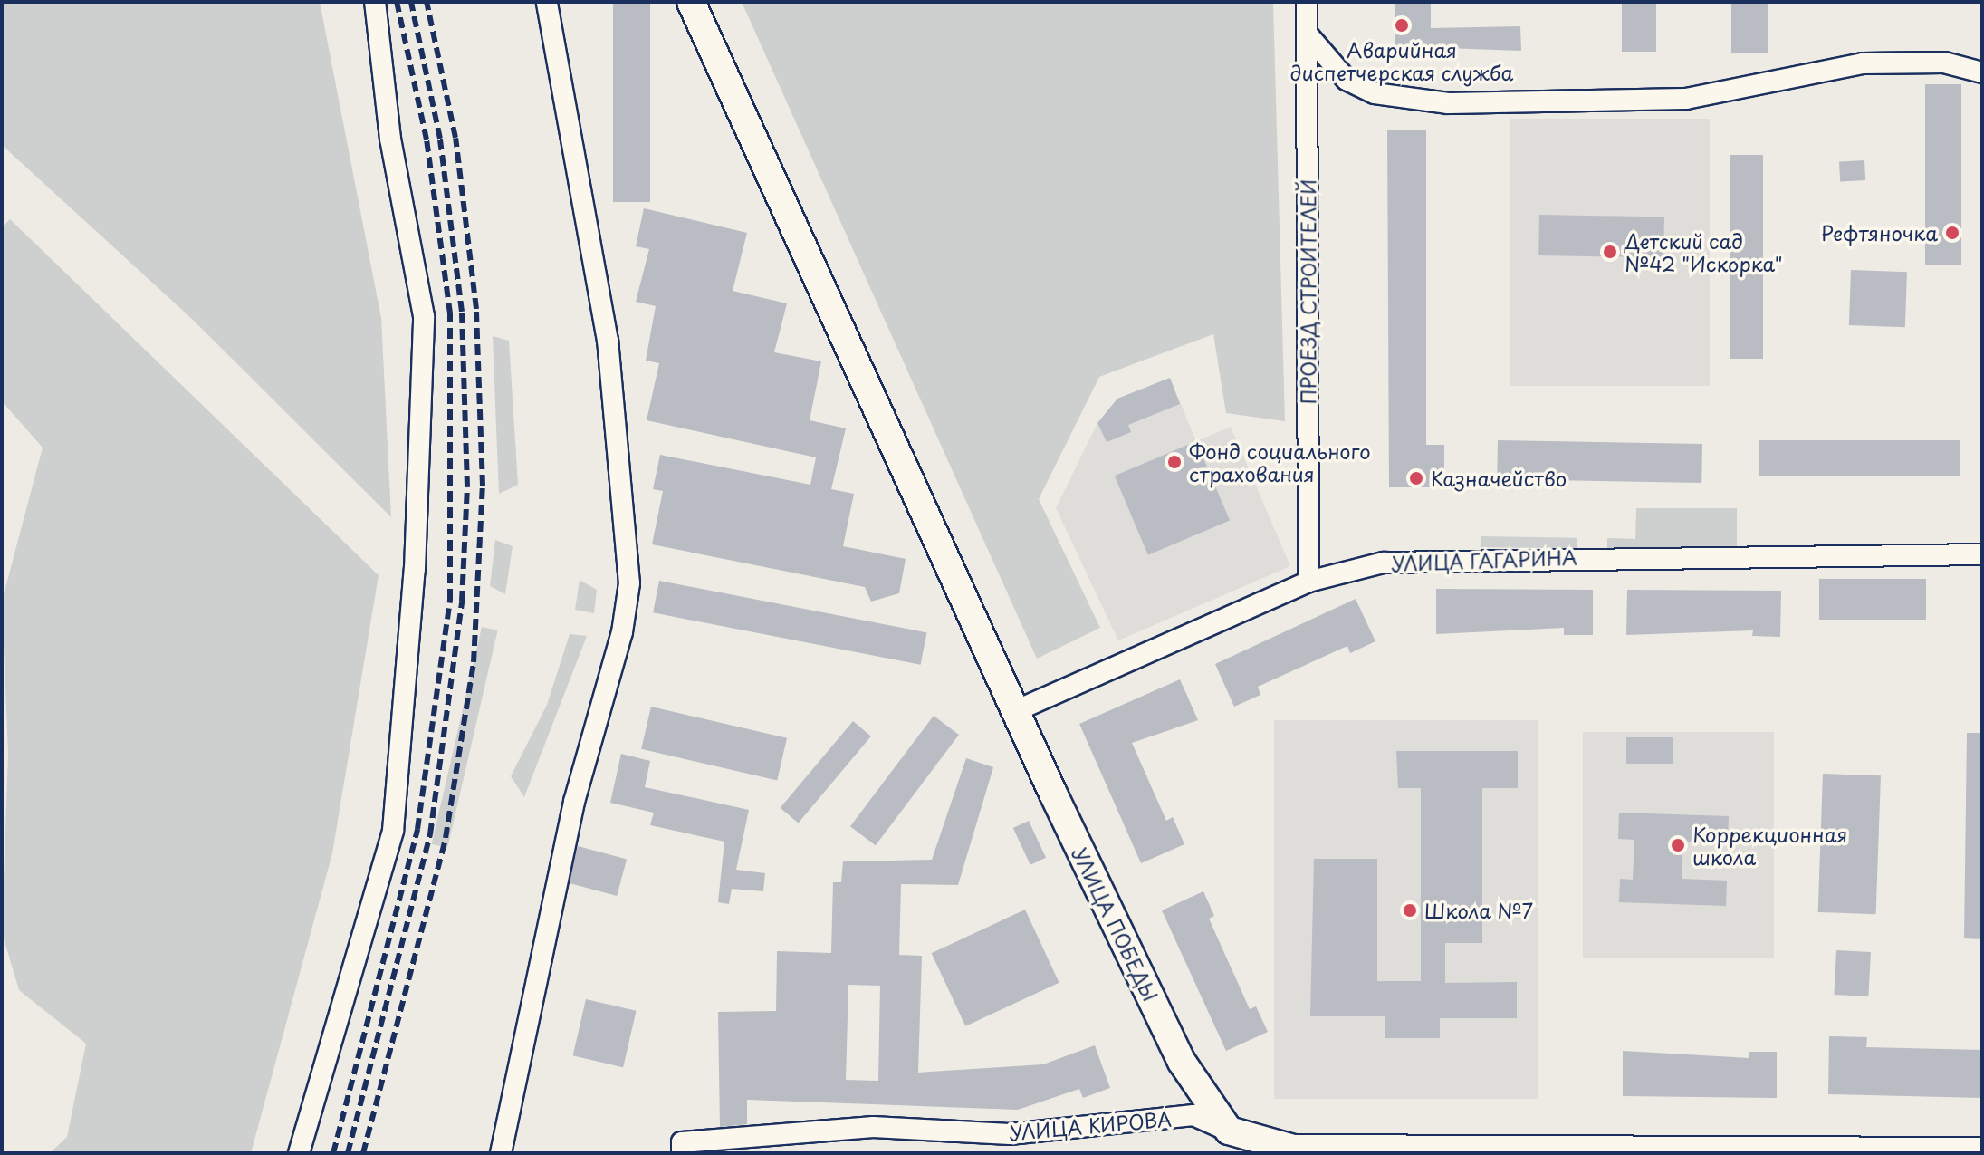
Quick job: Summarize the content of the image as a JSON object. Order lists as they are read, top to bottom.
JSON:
{
  "streets": {
    "street": [
      "ПРОЕЗД СТРОИТЕЛЕЙ",
      "УЛИЦА ГАГАРИНА",
      "УЛИЦА ПОБЕДЫ",
      "УЛИЦА КИРОВА"
    ]
  },
  "crossings": [
    ["ПРОЕЗД СТРОИТЕЛЕЙ", "УЛИЦА ГАГАРИНА"],
    ["УЛИЦА ГАГАРИНА", "УЛИЦА ПОБЕДЫ"],
    ["УЛИЦА ПОБЕДЫ", "УЛИЦА КИРОВА"]
  ],
  "places": [
    "Аварийная диспетчерская служба",
    "Рефтяночка",
    "Детский сад №42 \"Искорка\"",
    "Фонд социального страхования",
    "Казначейство",
    "Коррекционная школа",
    "Школа №7"
  ]
}
